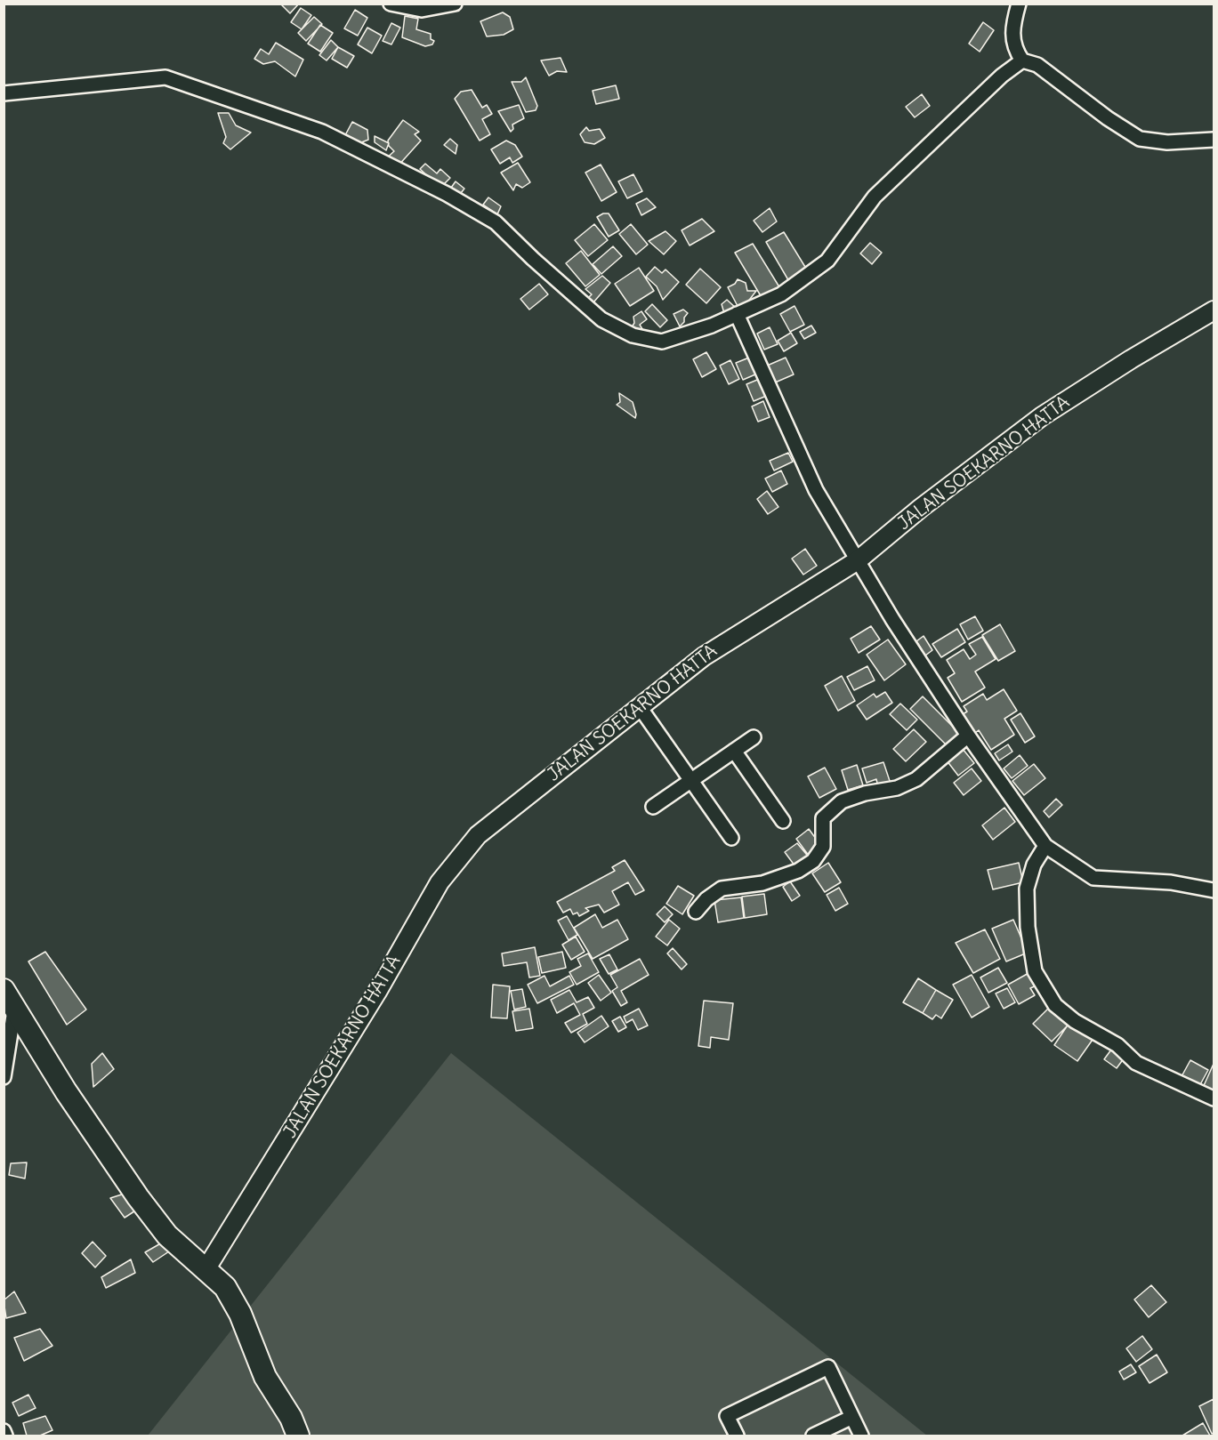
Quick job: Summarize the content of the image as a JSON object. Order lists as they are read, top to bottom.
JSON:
{
  "streets": {
    "street": ["JALAN SOEKARNO HATTA"]
  }
}
